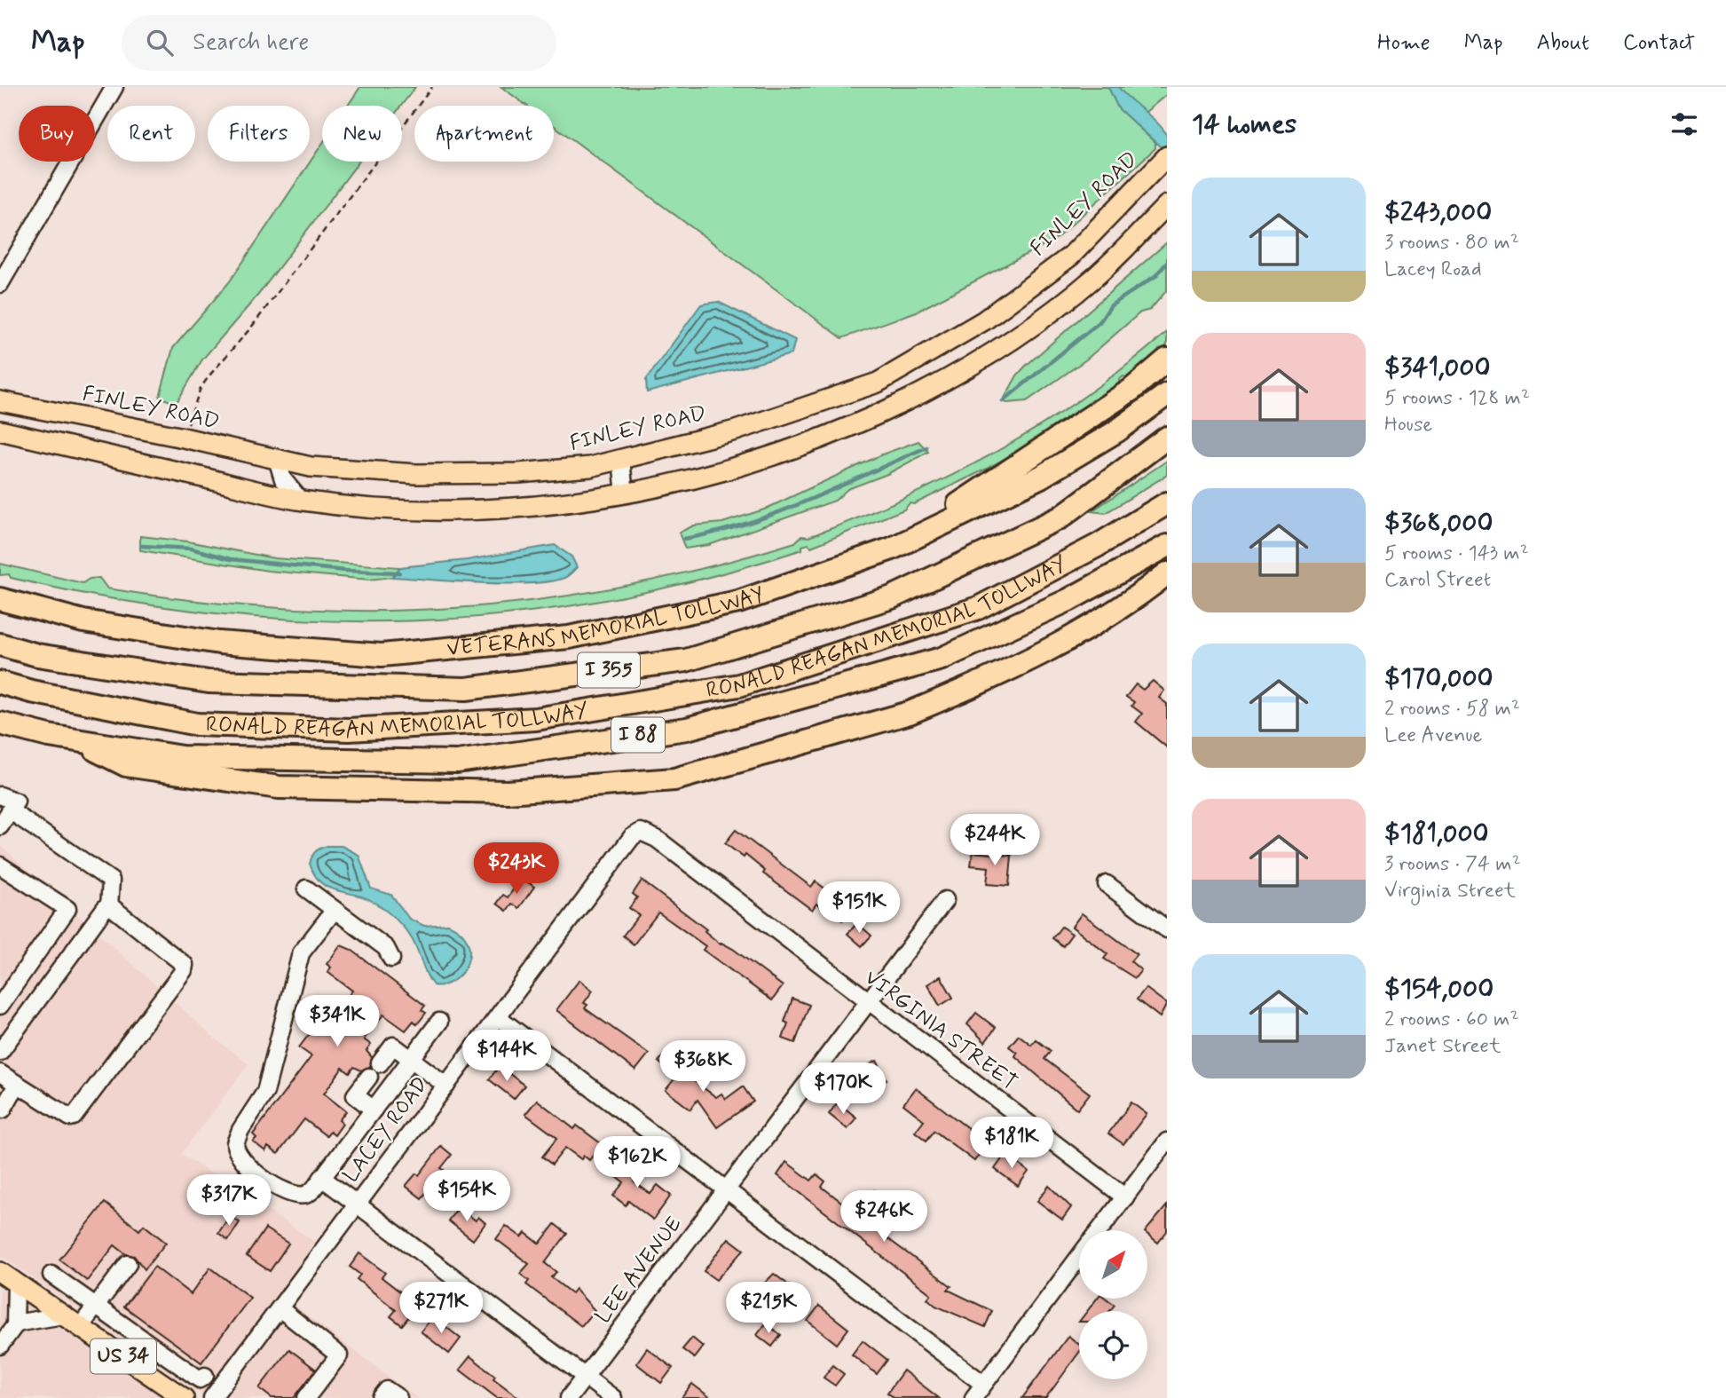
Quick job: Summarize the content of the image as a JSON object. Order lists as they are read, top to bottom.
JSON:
{
  "streets": {
    "highway": [
      "VETERANS MEMORIAL TOLLWAY",
      "RONALD REAGAN MEMORIAL TOLLWAY",
      "I 355",
      "I 88"
    ],
    "main road": ["FINLEY ROAD", "US 34"],
    "street": ["VIRGINIA STREET", "LACEY ROAD", "LEE AVENUE"]
  },
  "crossings": [
    ["VIRGINIA STREET", "LACEY ROAD"],
    ["VIRGINIA STREET", "LEE AVENUE"]
  ],
  "north": "top right",
  "page": {
    "header": "Map",
    "search": "Search here",
    "nav": [
      "Home",
      "Map",
      "About",
      "Contact"
    ],
    "heading": "14 homes",
    "chip": [
      "Buy",
      "Rent",
      "Filters",
      "New",
      "Apartment"
    ],
    "list": [
      {
        "name": "$243,000",
        "note": "3 rooms · 80 m² · Lacey Road"
      },
      {
        "name": "$341,000",
        "note": "5 rooms · 128 m² · House"
      },
      {
        "name": "$368,000",
        "note": "5 rooms · 143 m² · Carol Street"
      },
      {
        "name": "$170,000",
        "note": "2 rooms · 58 m² · Lee Avenue"
      },
      {
        "name": "$181,000",
        "note": "3 rooms · 74 m² · Virginia Street"
      },
      {
        "name": "$154,000",
        "note": "2 rooms · 60 m² · Janet Street"
      }
    ],
    "price": [
      "$244K",
      "$243K",
      "$151K",
      "$341K",
      "$144K",
      "$368K",
      "$170K",
      "$181K",
      "$162K",
      "$154K",
      "$317K",
      "$246K",
      "$271K",
      "$215K"
    ]
  }
}
